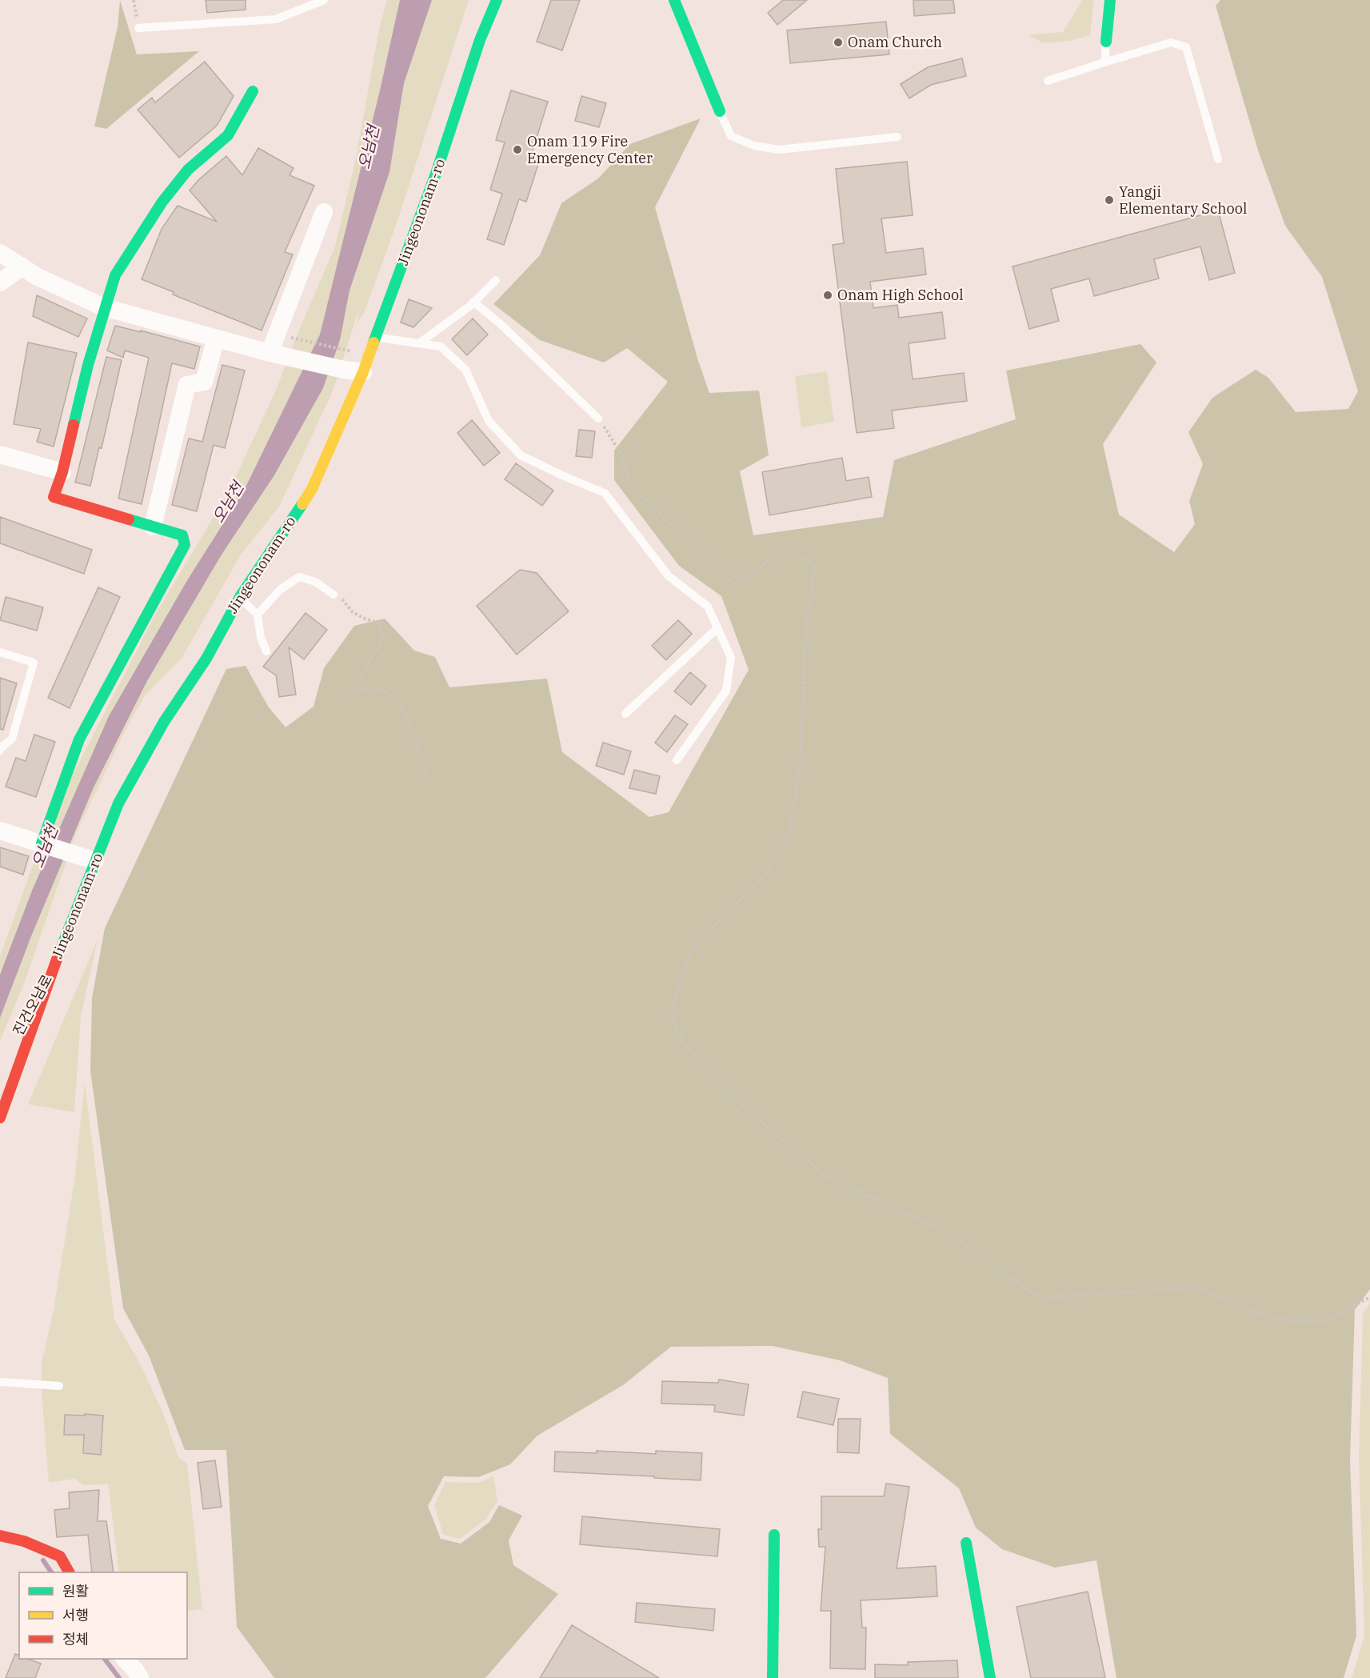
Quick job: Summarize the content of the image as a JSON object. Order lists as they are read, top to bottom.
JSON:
{
  "streets": {
    "street": ["Jingeononam-ro", "진건오남로"]
  },
  "crossings": [
    ["Jingeononam-ro", "진건오남로"]
  ],
  "water": ["오남천"],
  "places": [
    "Onam Church",
    "Onam 119 Fire Emergency Center",
    "Yangji Elementary School",
    "Onam High School"
  ],
  "legend": ["원활", "서행", "정체"]
}
